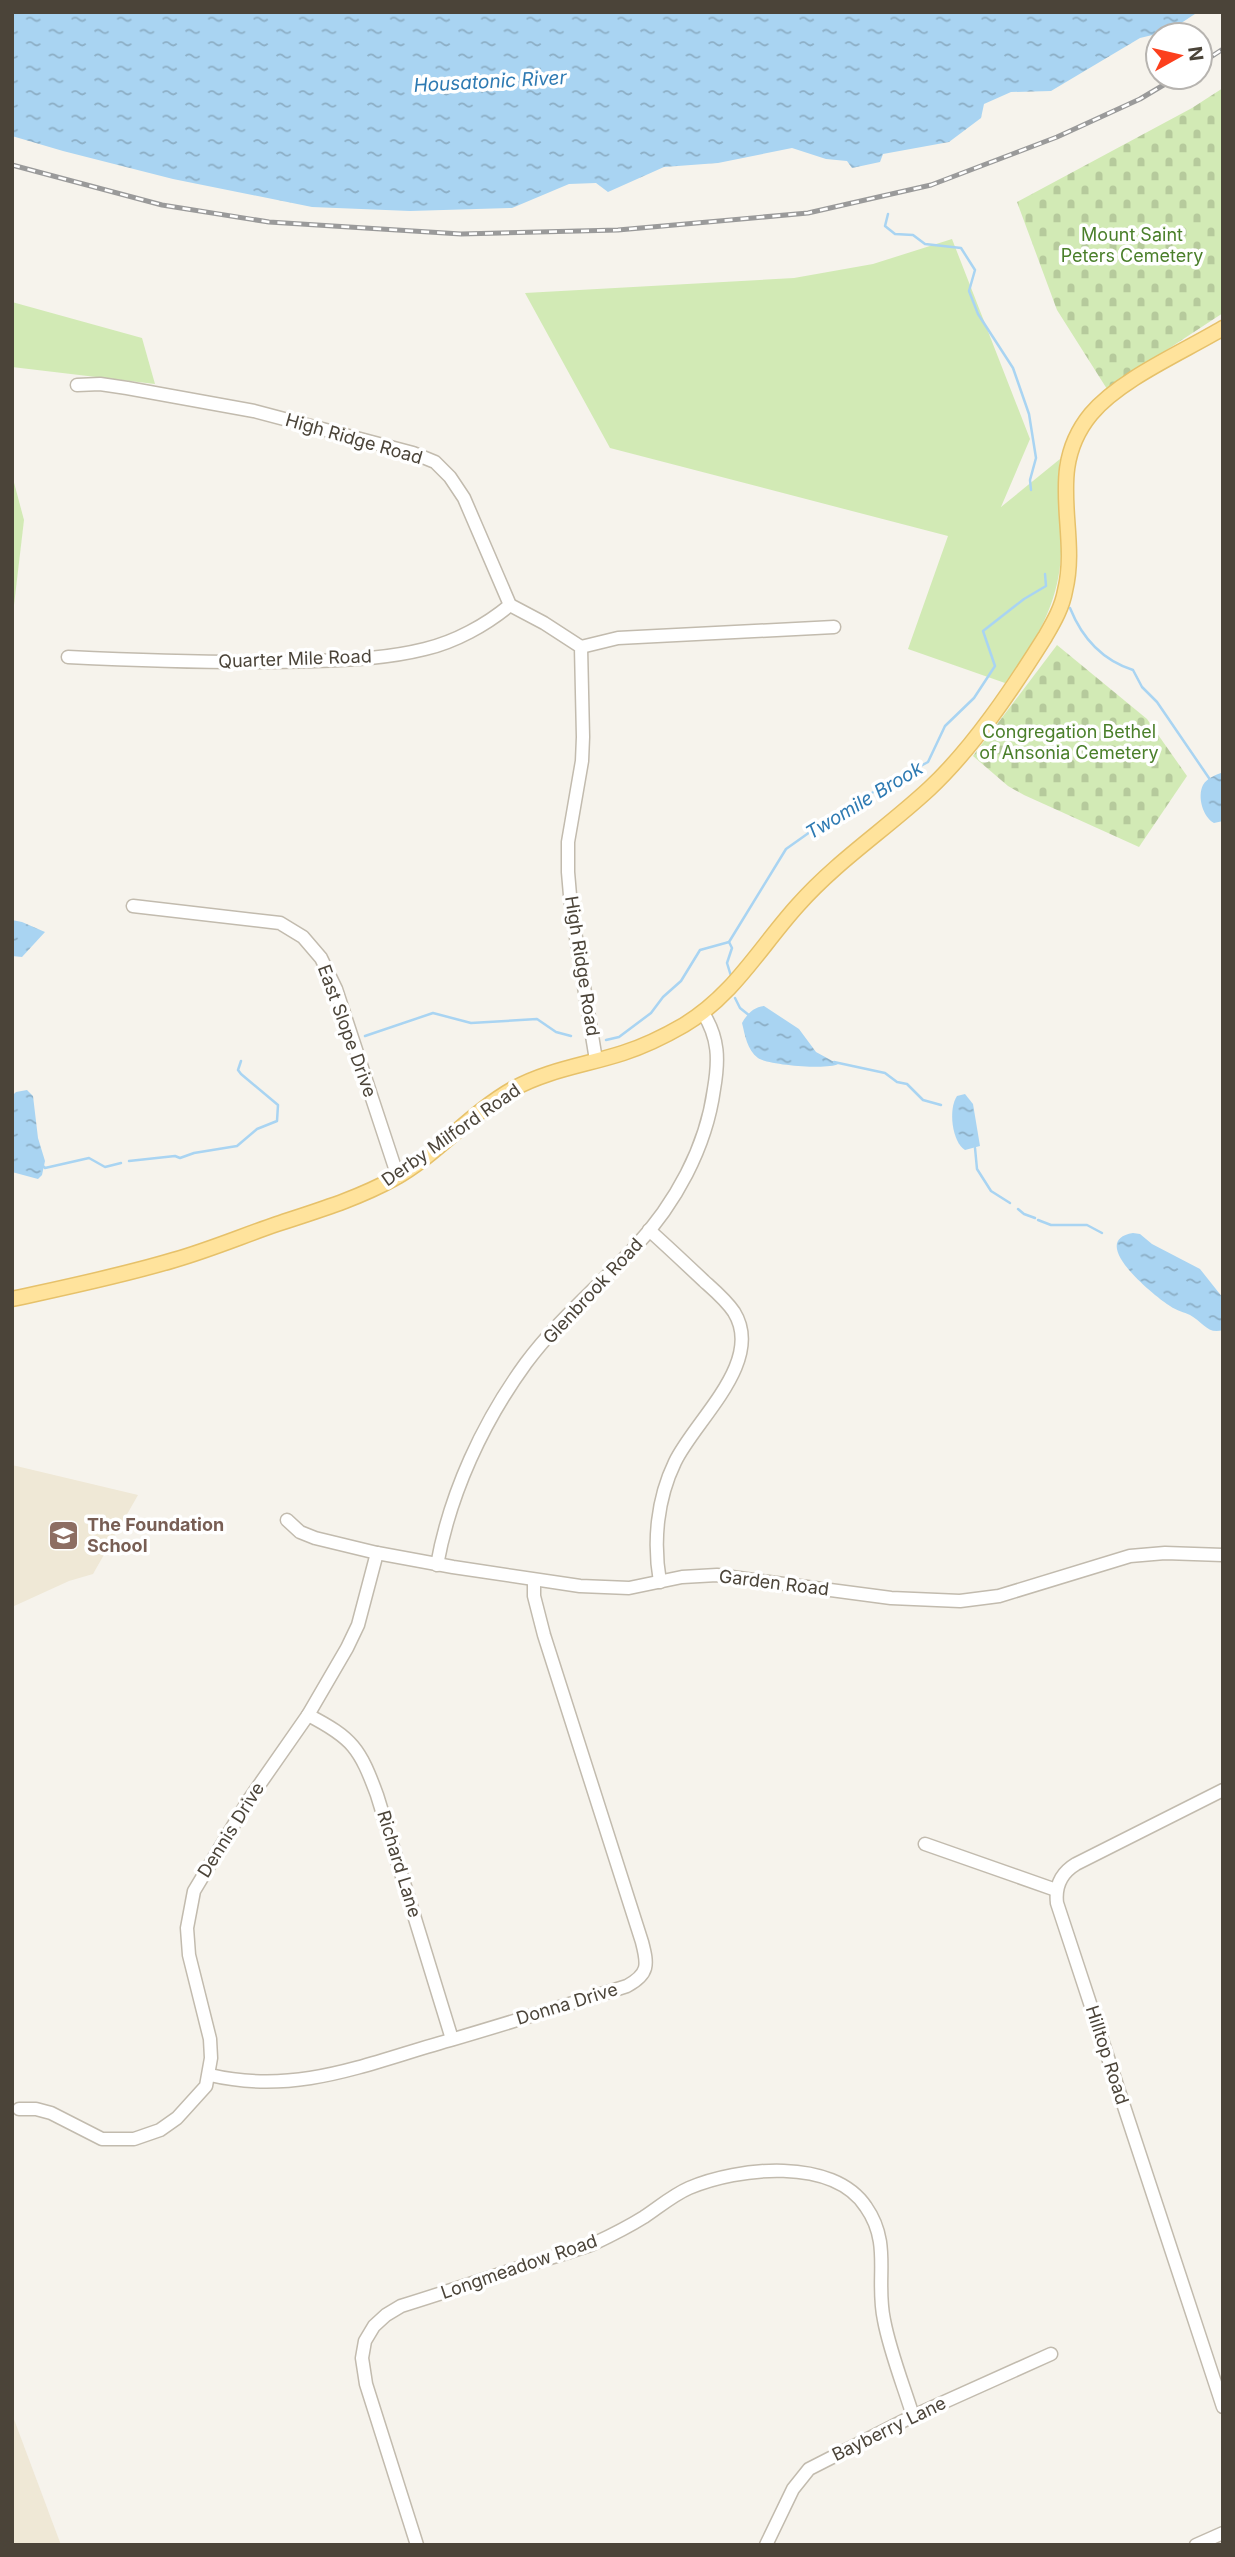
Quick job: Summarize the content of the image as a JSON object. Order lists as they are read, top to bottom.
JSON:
{
  "streets": {
    "main road": ["Derby Milford Road"],
    "street": [
      "High Ridge Road",
      "Quarter Mile Road",
      "East Slope Drive",
      "Glenbrook Road",
      "Garden Road",
      "Dennis Drive",
      "Richard Lane",
      "Donna Drive",
      "Hilltop Road",
      "Longmeadow Road",
      "Bayberry Lane"
    ]
  },
  "crossings": [
    ["High Ridge Road", "Quarter Mile Road"],
    ["High Ridge Road", "Derby Milford Road"],
    ["East Slope Drive", "Derby Milford Road"],
    ["Derby Milford Road", "Glenbrook Road"],
    ["Glenbrook Road", "Garden Road"],
    ["Garden Road", "Dennis Drive"],
    ["Garden Road", "Donna Drive"],
    ["Dennis Drive", "Richard Lane"],
    ["Dennis Drive", "Donna Drive"],
    ["Richard Lane", "Donna Drive"],
    ["Longmeadow Road", "Bayberry Lane"]
  ],
  "water": ["Housatonic River", "Twomile Brook"],
  "parks": ["Mount Saint Peters Cemetery", "Congregation Bethel of Ansonia Cemetery"],
  "places": {
    "school or university": ["The Foundation School"]
  },
  "north": "right"
}
